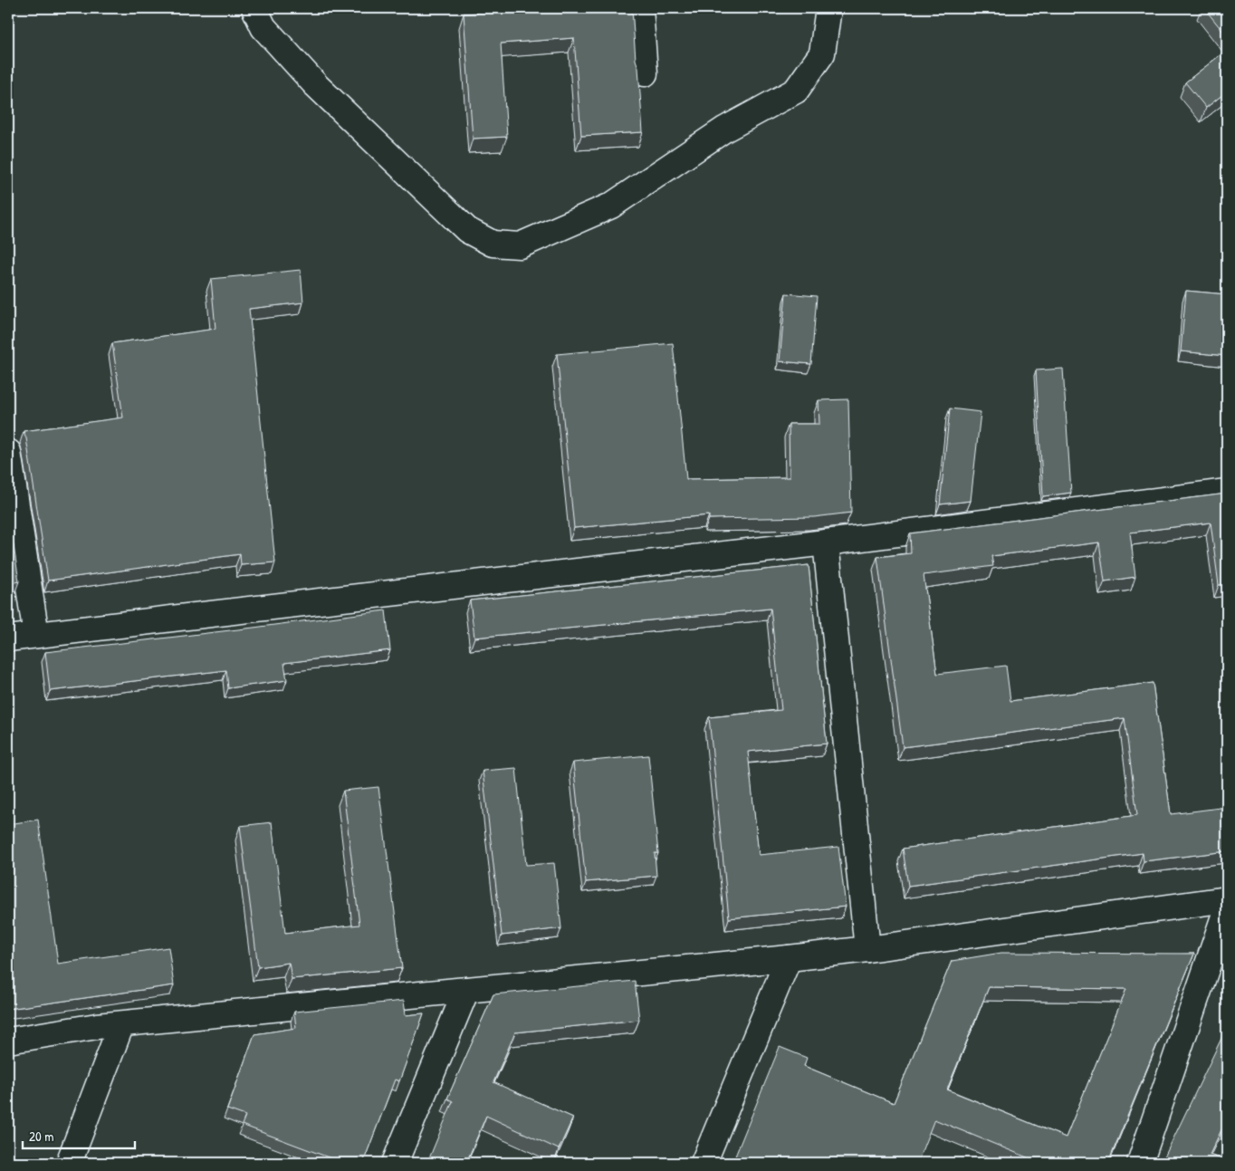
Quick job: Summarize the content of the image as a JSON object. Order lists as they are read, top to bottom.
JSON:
{
  "scale_bar": "20 m"
}
